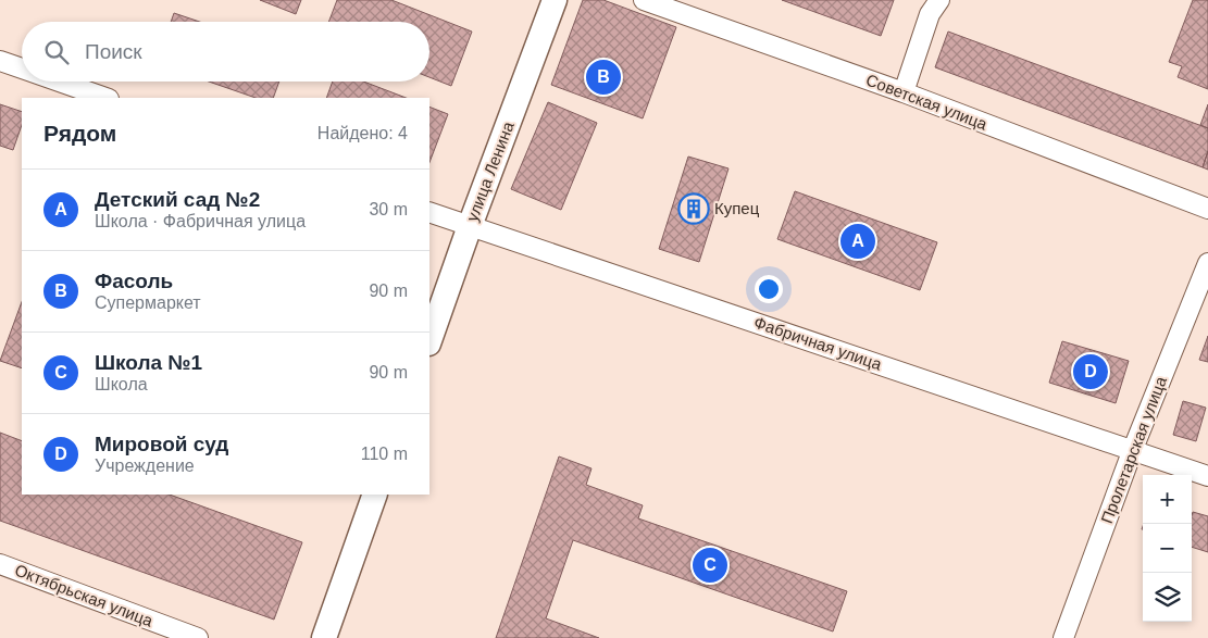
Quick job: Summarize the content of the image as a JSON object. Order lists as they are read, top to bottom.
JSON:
{
  "streets": {
    "street": [
      "Советская улица",
      "улица Ленина",
      "Фабричная улица",
      "Пролетарская улица",
      "Октябрьская улица"
    ]
  },
  "crossings": [
    ["улица Ленина", "Фабричная улица"],
    ["Фабричная улица", "Пролетарская улица"]
  ],
  "places": {
    "building": ["Купец"]
  },
  "page": {
    "search": "Поиск",
    "pins": [
      "B",
      "A",
      "D",
      "C"
    ],
    "heading": ["Рядом", "Найдено: 4"],
    "list": [
      {
        "mark": "A",
        "name": "Детский сад №2",
        "note": "Школа · Фабричная улица",
        "value": "30 m"
      },
      {
        "mark": "B",
        "name": "Фасоль",
        "note": "Супермаркет",
        "value": "90 m"
      },
      {
        "mark": "C",
        "name": "Школа №1",
        "note": "Школа",
        "value": "90 m"
      },
      {
        "mark": "D",
        "name": "Мировой суд",
        "note": "Учреждение",
        "value": "110 m"
      }
    ],
    "map_buttons": ["+", "−"]
  }
}
